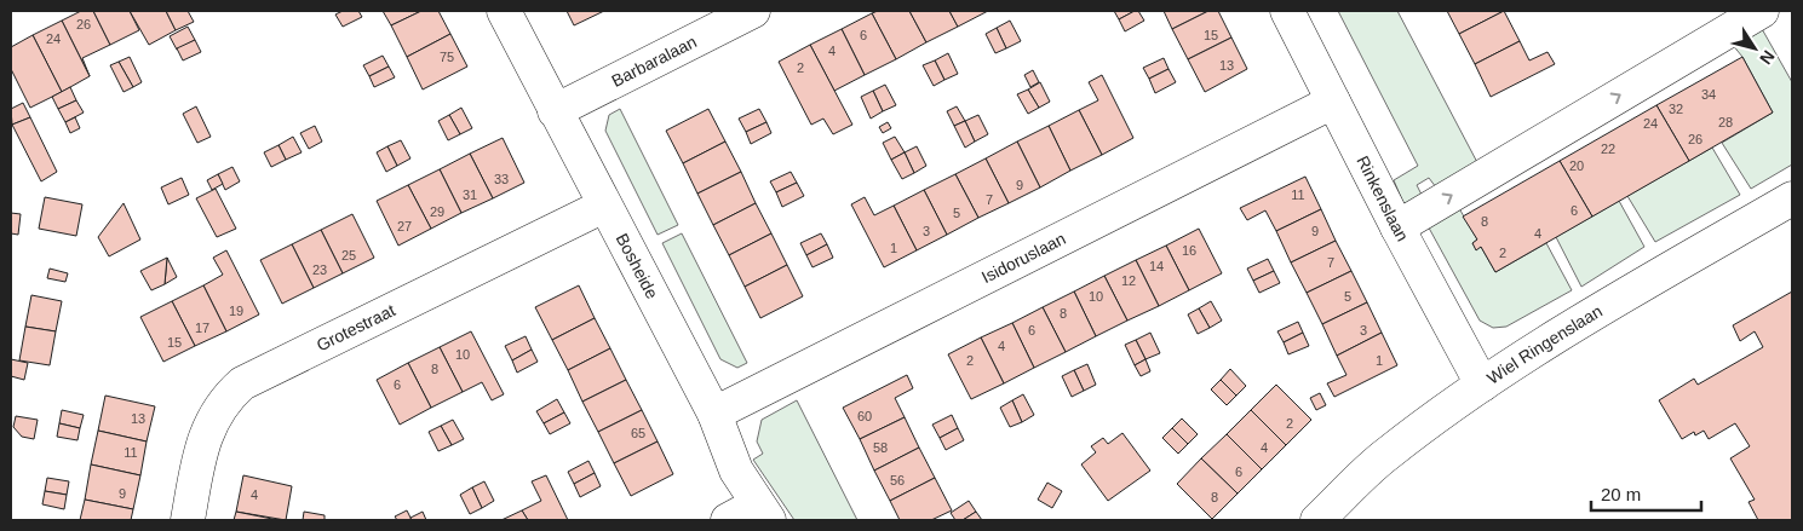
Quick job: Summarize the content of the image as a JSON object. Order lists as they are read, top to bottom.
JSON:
{
  "streets": {
    "street": [
      "Barbaralaan",
      "Rinkenslaan",
      "Isidoruslaan",
      "Bosheide",
      "Grotestraat",
      "Wiel Ringenslaan"
    ]
  },
  "crossings": [
    ["Barbaralaan", "Bosheide"],
    ["Rinkenslaan", "Isidoruslaan"],
    ["Rinkenslaan", "Wiel Ringenslaan"],
    ["Isidoruslaan", "Bosheide"],
    ["Bosheide", "Grotestraat"]
  ],
  "house_numbers": [
    "26",
    "6",
    "15",
    "24",
    "4",
    "75",
    "13",
    "2",
    "34",
    "32",
    "28",
    "24",
    "26",
    "22",
    "20",
    "33",
    "9",
    "31",
    "11",
    "7",
    "6",
    "29",
    "5",
    "8",
    "27",
    "3",
    "9",
    "4",
    "1",
    "16",
    "2",
    "25",
    "7",
    "14",
    "23",
    "12",
    "10",
    "5",
    "19",
    "8",
    "17",
    "6",
    "3",
    "15",
    "4",
    "10",
    "2",
    "1",
    "8",
    "6",
    "60",
    "13",
    "2",
    "65",
    "58",
    "4",
    "11",
    "6",
    "56",
    "9",
    "4",
    "8"
  ],
  "scale_bar": "20 m",
  "north": "bottom right"
}
